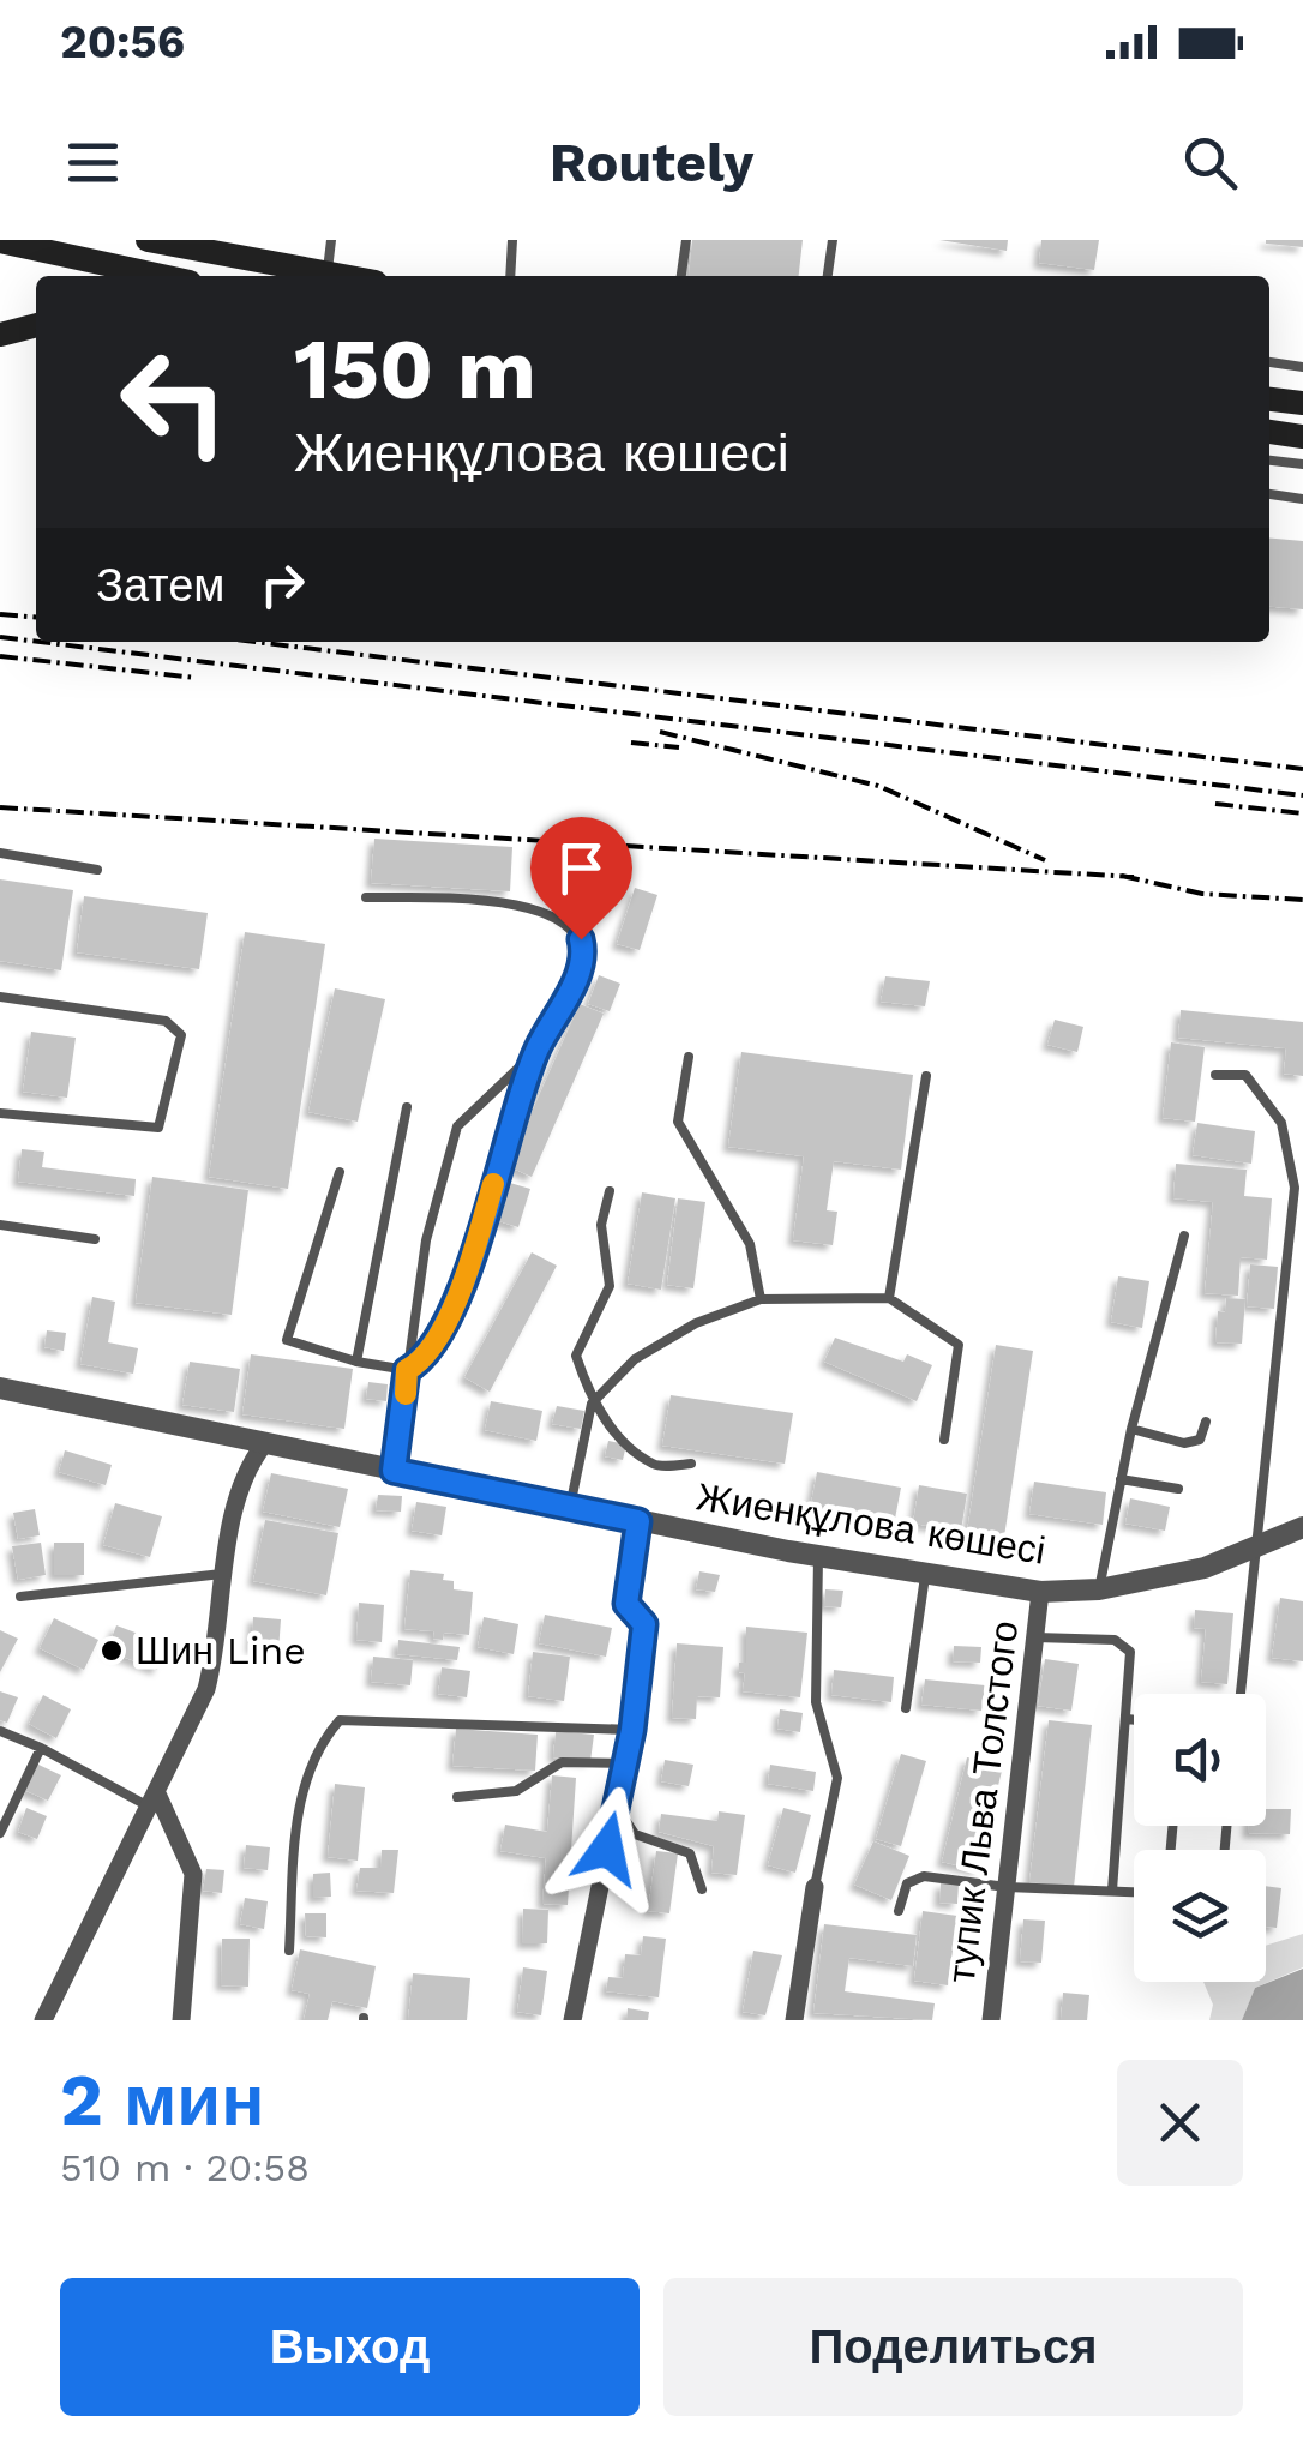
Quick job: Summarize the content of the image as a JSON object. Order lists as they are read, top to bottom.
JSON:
{
  "streets": {
    "street": ["Жиенқұлова көшесі", "тупик Льва Толстого"]
  },
  "crossings": [
    ["Жиенқұлова көшесі", "тупик Льва Толстого"]
  ],
  "places": ["Шин Line"],
  "page": {
    "status": "20:56",
    "header": "Routely",
    "turn": ["150 m", "Жиенқұлова көшесі"],
    "then": "Затем",
    "heading": ["2 мин", "510 m · 20:58"],
    "buttons": ["Выход", "Поделиться"]
  }
}
